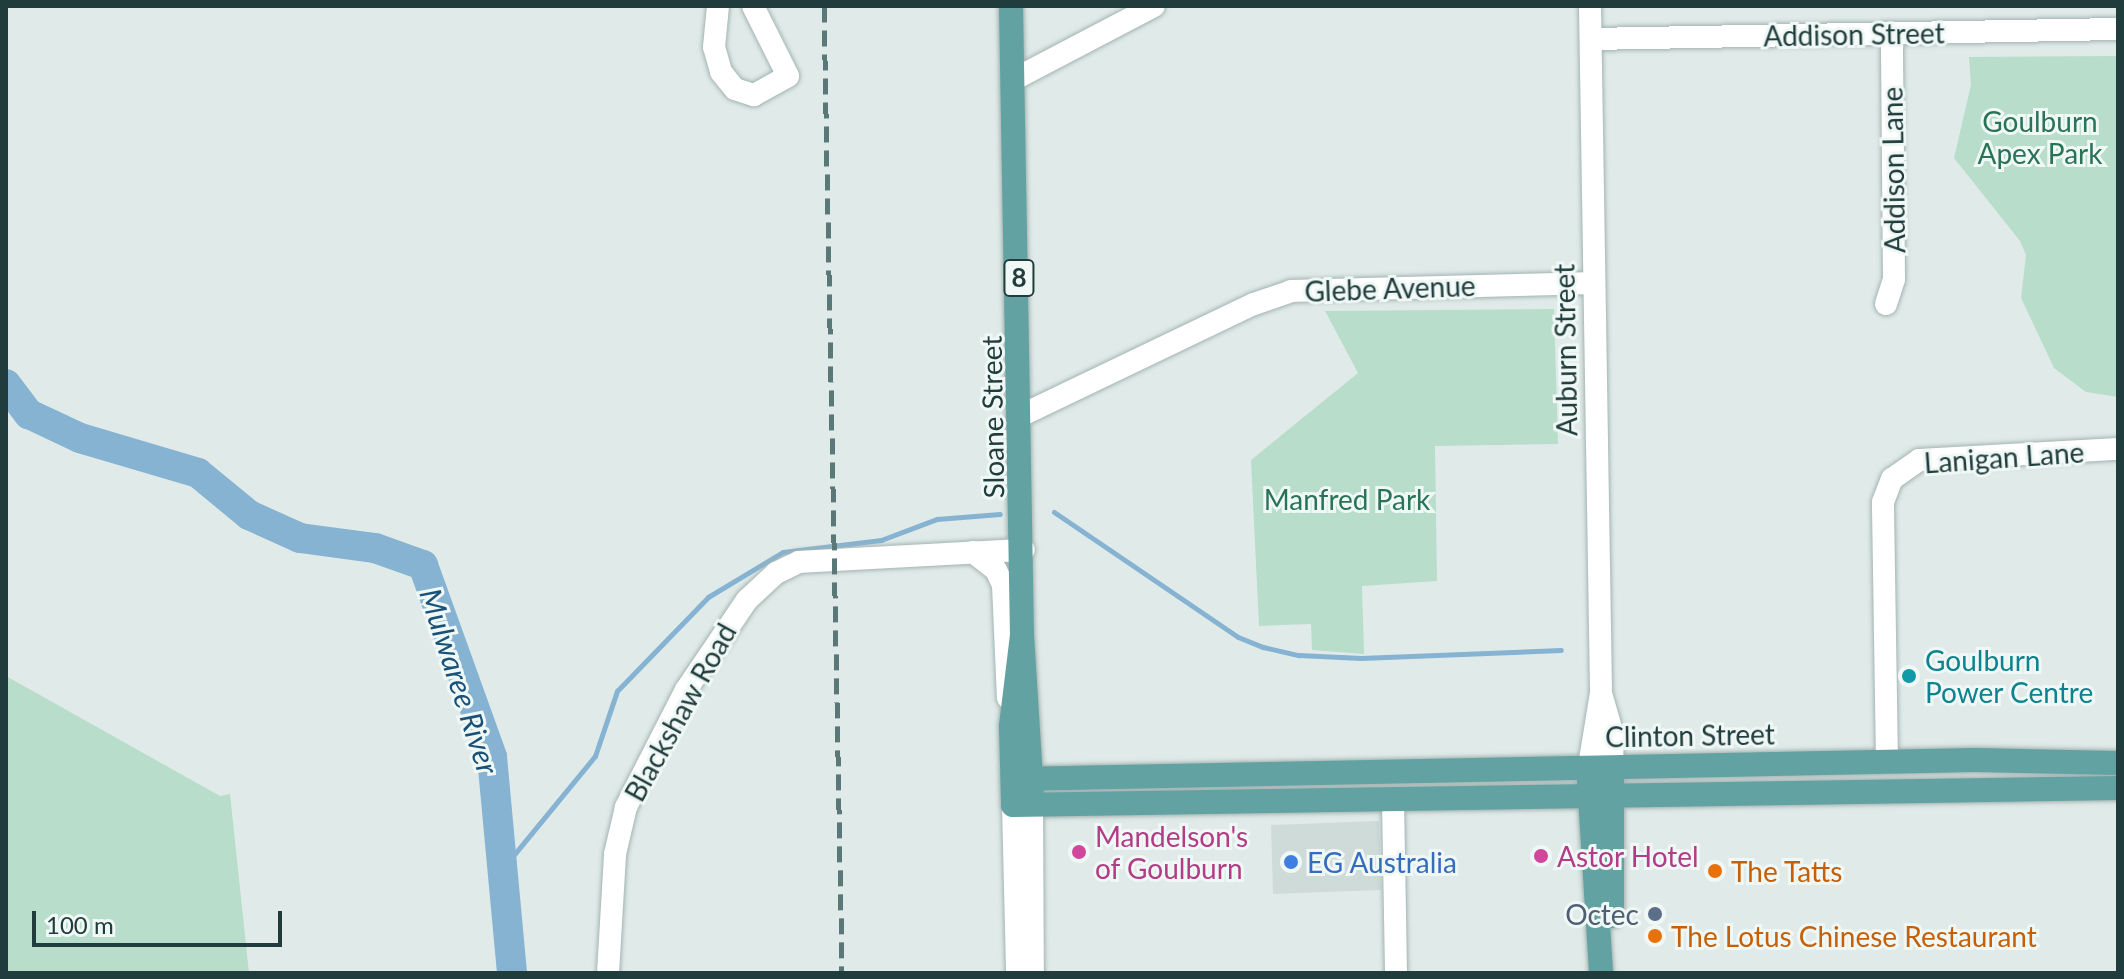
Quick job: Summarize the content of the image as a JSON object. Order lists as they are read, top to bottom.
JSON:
{
  "streets": {
    "main road": [
      "8",
      "Auburn Street",
      "Sloane Street",
      "Clinton Street"
    ],
    "street": [
      "Addison Street",
      "Addison Lane",
      "Glebe Avenue",
      "Lanigan Lane",
      "Blackshaw Road"
    ]
  },
  "crossings": [
    ["Addison Street", "Addison Lane"],
    ["Addison Street", "Auburn Street"],
    ["Glebe Avenue", "Auburn Street"],
    ["Glebe Avenue", "Sloane Street"],
    ["Auburn Street", "Clinton Street"],
    ["Sloane Street", "Blackshaw Road"],
    ["Sloane Street", "Clinton Street"],
    ["Lanigan Lane", "Clinton Street"]
  ],
  "water": ["Mulwaree River"],
  "parks": ["Goulburn Apex Park", "Manfred Park"],
  "places": [
    "Goulburn Power Centre",
    "Mandelson's of Goulburn",
    "Astor Hotel",
    "EG Australia",
    "The Tatts",
    "Octec",
    "The Lotus Chinese Restaurant"
  ],
  "scale_bar": "100 m"
}
